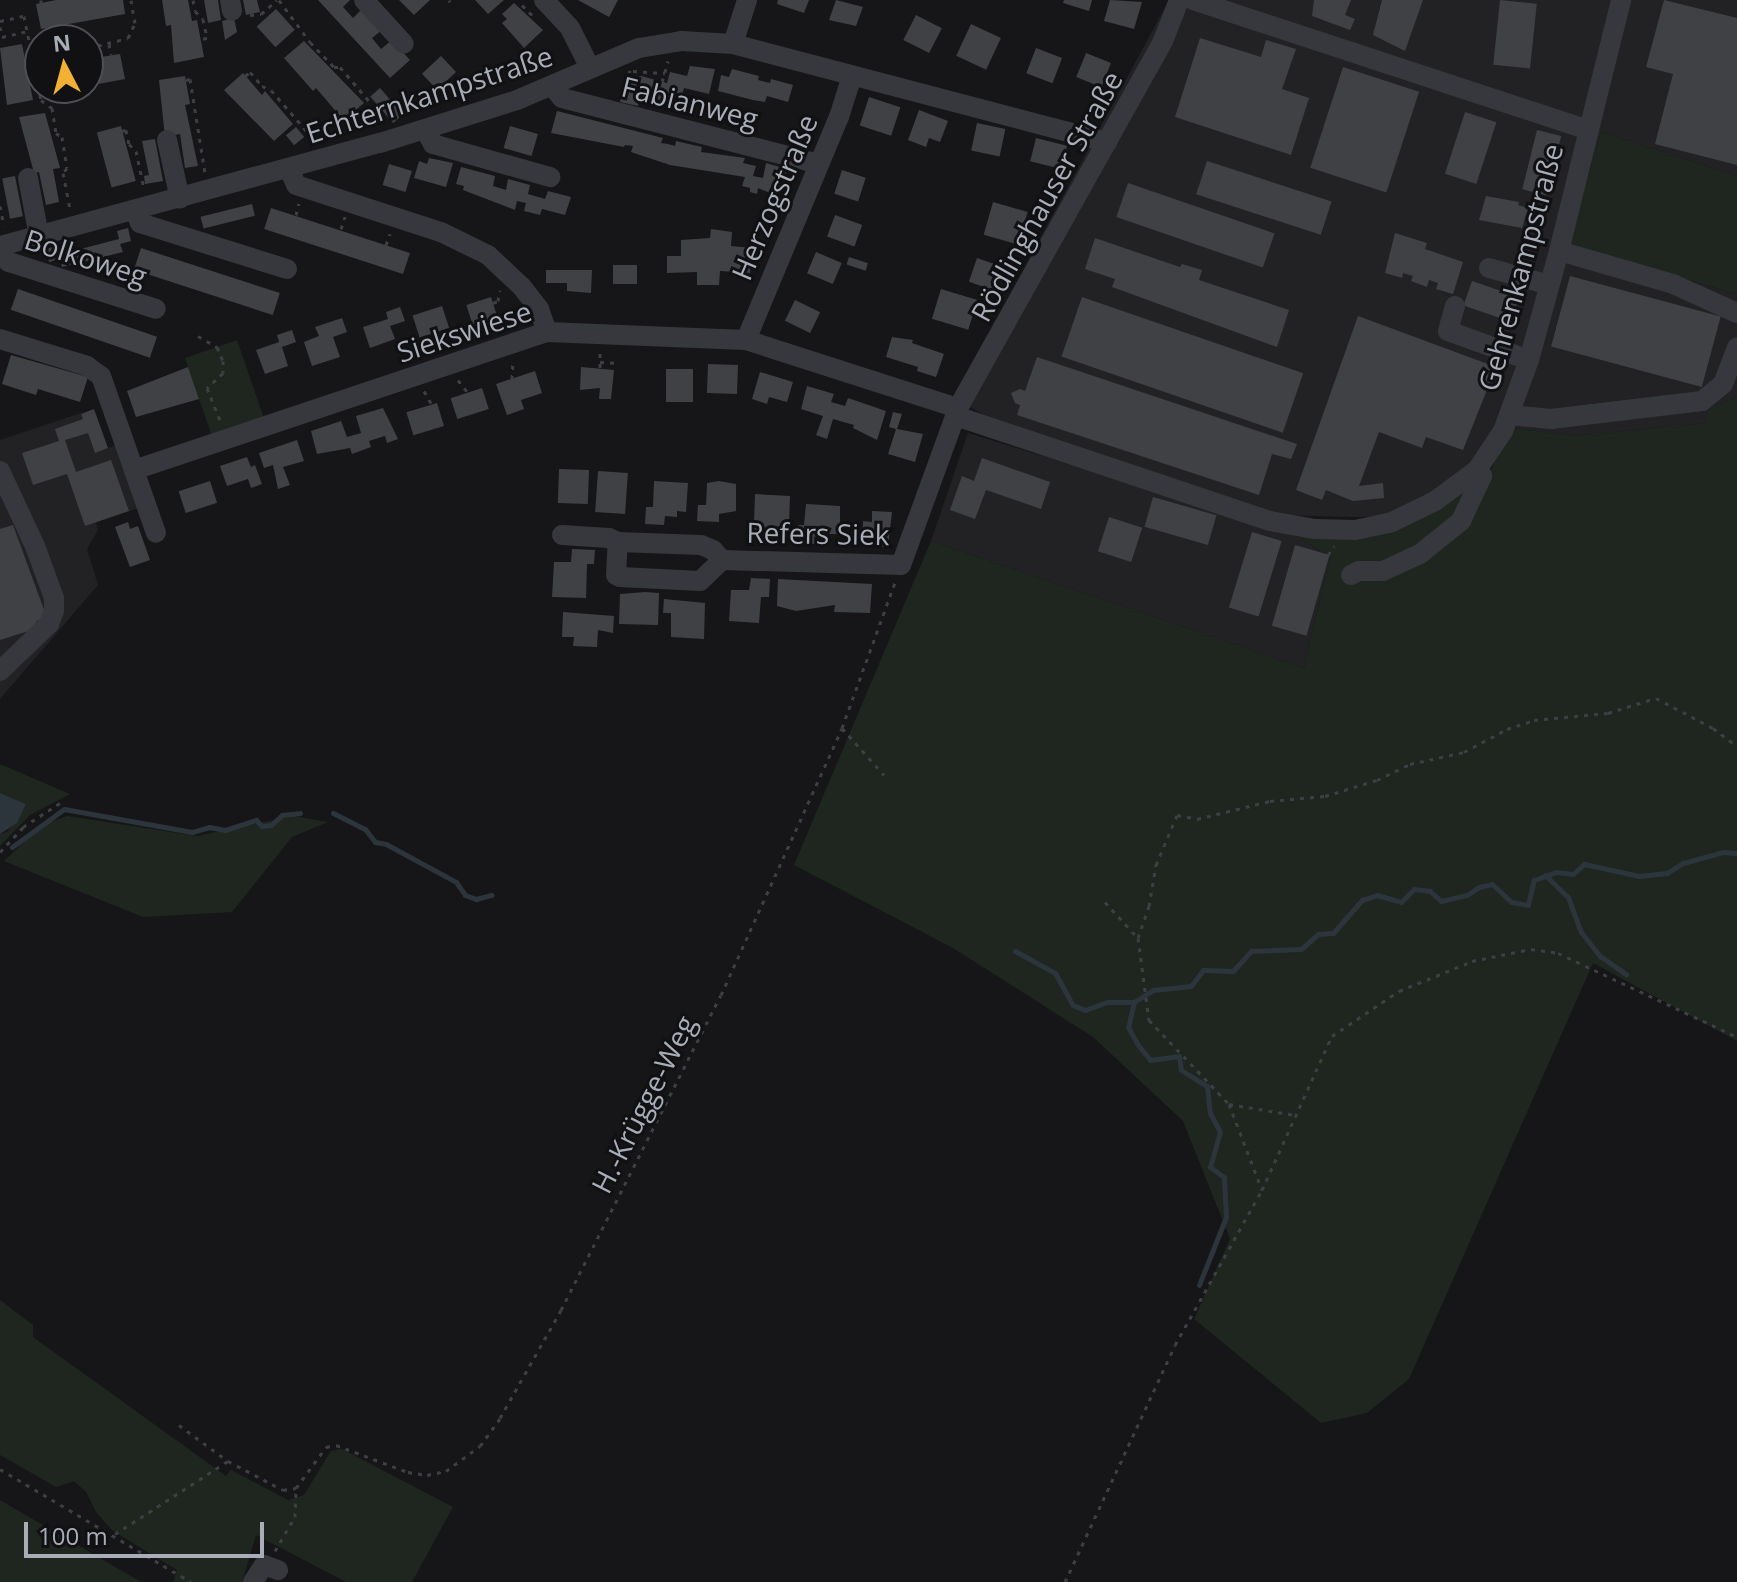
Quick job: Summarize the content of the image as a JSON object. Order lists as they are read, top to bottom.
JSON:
{
  "streets": {
    "street": [
      "Echternkampstraße",
      "Fabianweg",
      "Rödlinghauser Straße",
      "Herzogstraße",
      "Bolkoweg",
      "Gehrenkampstraße",
      "Siekswiese",
      "Refers Siek"
    ],
    "path": ["H.-Krügge-Weg"]
  },
  "crossings": [
    ["Echternkampstraße", "Fabianweg"],
    ["Echternkampstraße", "Rödlinghauser Straße"],
    ["Echternkampstraße", "Herzogstraße"],
    ["Fabianweg", "Herzogstraße"],
    ["Rödlinghauser Straße", "Gehrenkampstraße"],
    ["Rödlinghauser Straße", "Siekswiese"],
    ["Rödlinghauser Straße", "Refers Siek"],
    ["Herzogstraße", "Siekswiese"],
    ["Gehrenkampstraße", "Siekswiese"],
    ["Gehrenkampstraße", "Refers Siek"],
    ["Siekswiese", "Refers Siek"],
    ["Refers Siek", "H.-Krügge-Weg"]
  ],
  "scale_bar": "100 m",
  "north": "top"
}
